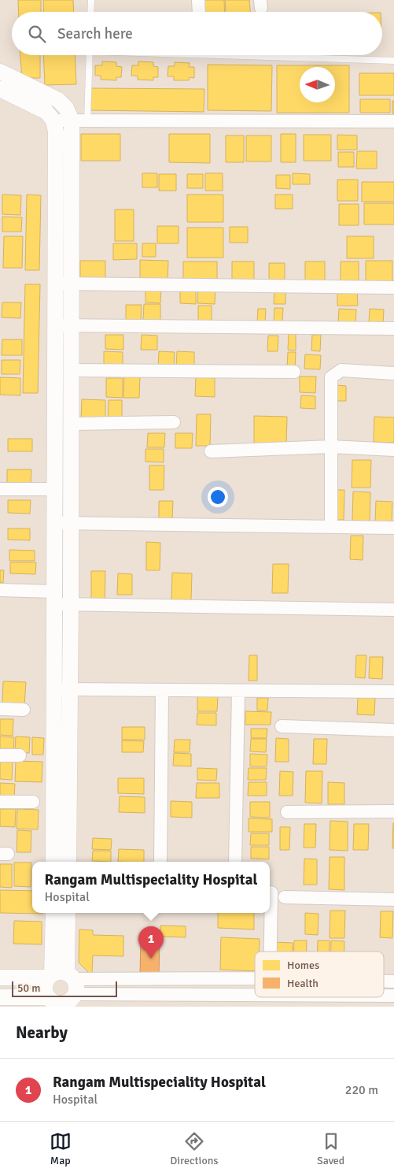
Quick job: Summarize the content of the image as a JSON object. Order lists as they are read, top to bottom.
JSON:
{
  "legend": ["Homes", "Health"],
  "scale_bar": "50 m",
  "north": "left",
  "page": {
    "search": "Search here",
    "popup": ["Rangam Multispeciality Hospital", "Hospital"],
    "pins": "1",
    "scale": "50 m",
    "heading": "Nearby",
    "list": [
      {
        "mark": "1",
        "name": "Rangam Multispeciality Hospital",
        "note": "Hospital",
        "value": "220 m"
      }
    ],
    "nav": ["Map", "Directions", "Saved"]
  }
}
